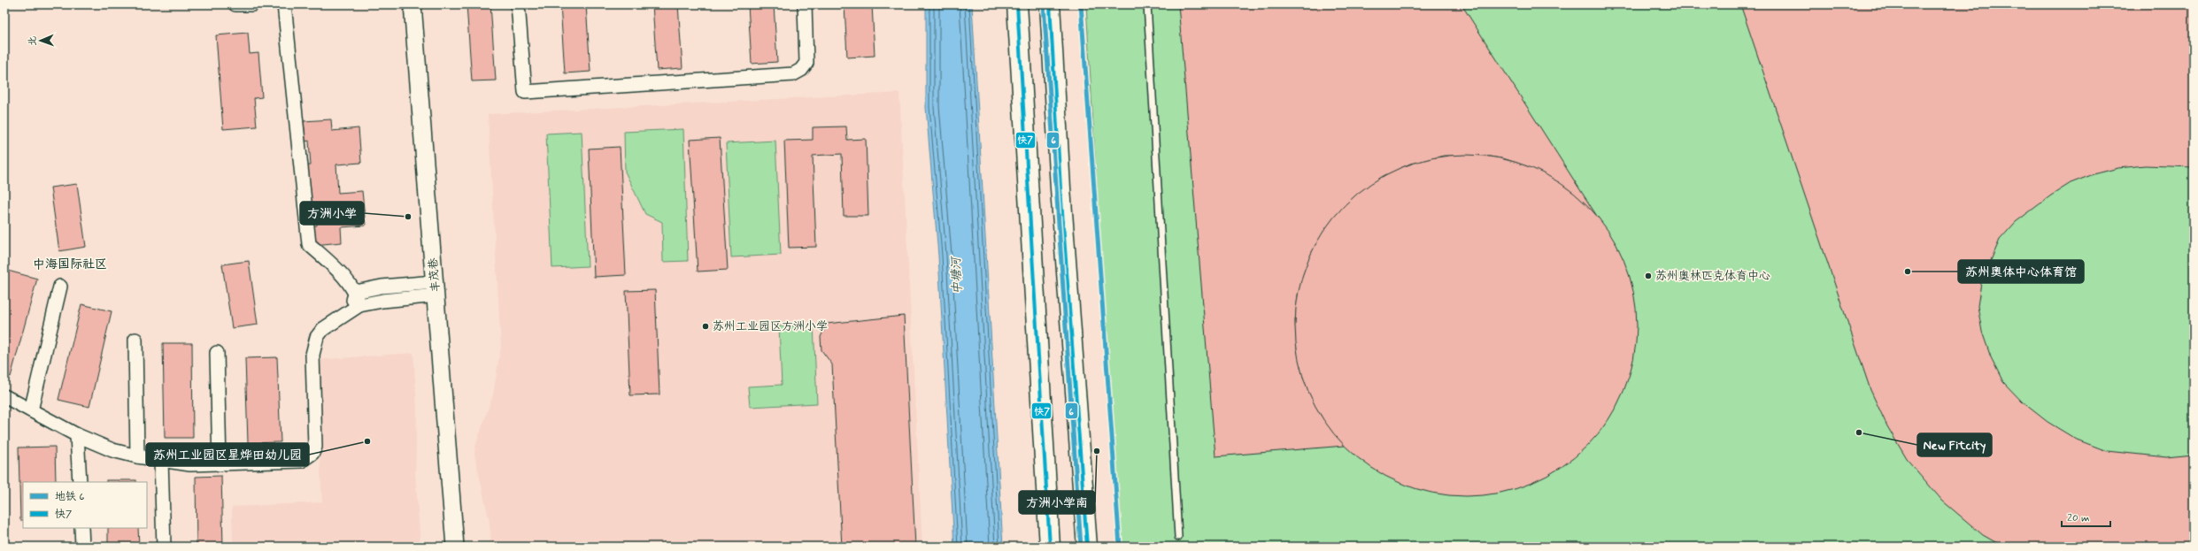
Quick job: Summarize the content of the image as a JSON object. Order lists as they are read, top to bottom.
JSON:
{
  "streets": {
    "street": ["丰茂巷"]
  },
  "districts": ["中海国际社区"],
  "water": ["中塘河"],
  "places": [
    "方洲小学",
    "苏州奥体中心体育馆",
    "苏州奥林匹克体育中心",
    "苏州工业园区方洲小学",
    "New Fitcity",
    "苏州工业园区星烨田幼儿园",
    "方洲小学南"
  ],
  "lines": ["metro line 6", "transit line 快7"],
  "legend": ["地铁 6", "快7"],
  "scale_bar": "20 m",
  "north": "left"
}
